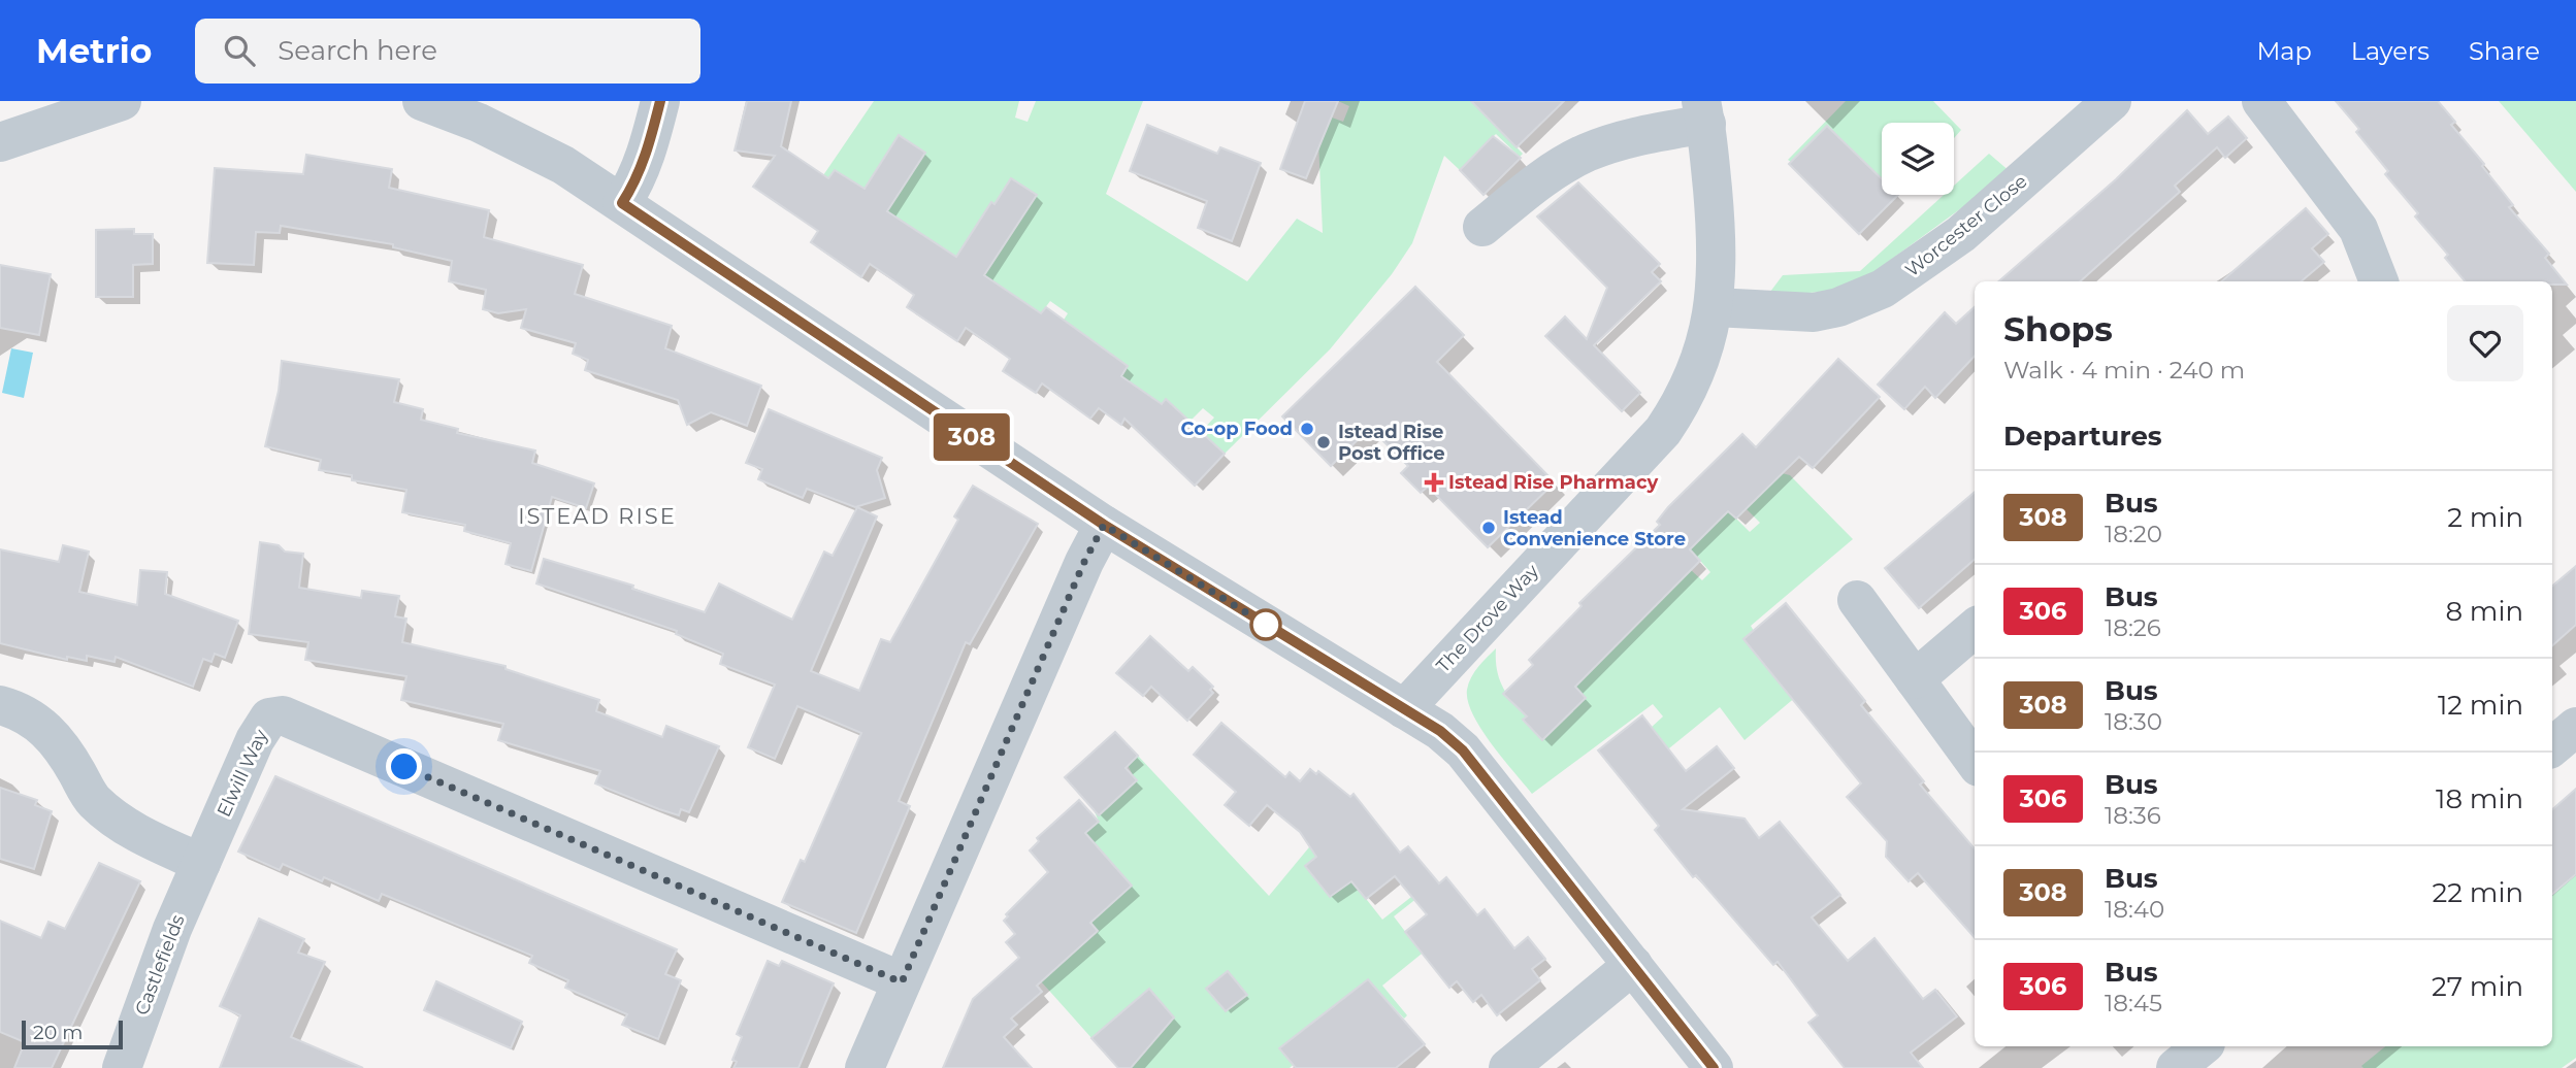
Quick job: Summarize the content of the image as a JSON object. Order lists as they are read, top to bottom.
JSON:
{
  "streets": {
    "street": [
      "Worcester Close",
      "The Drove Way",
      "Elwill Way",
      "Castlefields"
    ]
  },
  "crossings": [
    ["Worcester Close", "The Drove Way"],
    ["Elwill Way", "Castlefields"]
  ],
  "districts": ["ISTEAD RISE"],
  "places": {
    "other": ["Co-op Food", "Istead Rise Post Office", "Istead Convenience Store"],
    "health": ["Istead Rise Pharmacy"]
  },
  "lines": ["bus line 308"],
  "scale_bar": "20 m",
  "page": {
    "header": "Metrio",
    "search": "Search here",
    "nav": ["Map", "Layers", "Share"],
    "on_map": "308",
    "heading": [
      ["Shops", "Walk · 4 min · 240 m"],
      "Departures"
    ],
    "list": [
      {
        "mark": "308",
        "name": "Bus",
        "note": "18:20",
        "value": "2 min"
      },
      {
        "mark": "306",
        "name": "Bus",
        "note": "18:26",
        "value": "8 min"
      },
      {
        "mark": "308",
        "name": "Bus",
        "note": "18:30",
        "value": "12 min"
      },
      {
        "mark": "306",
        "name": "Bus",
        "note": "18:36",
        "value": "18 min"
      },
      {
        "mark": "308",
        "name": "Bus",
        "note": "18:40",
        "value": "22 min"
      },
      {
        "mark": "306",
        "name": "Bus",
        "note": "18:45",
        "value": "27 min"
      }
    ],
    "scale": "20 m"
  }
}
